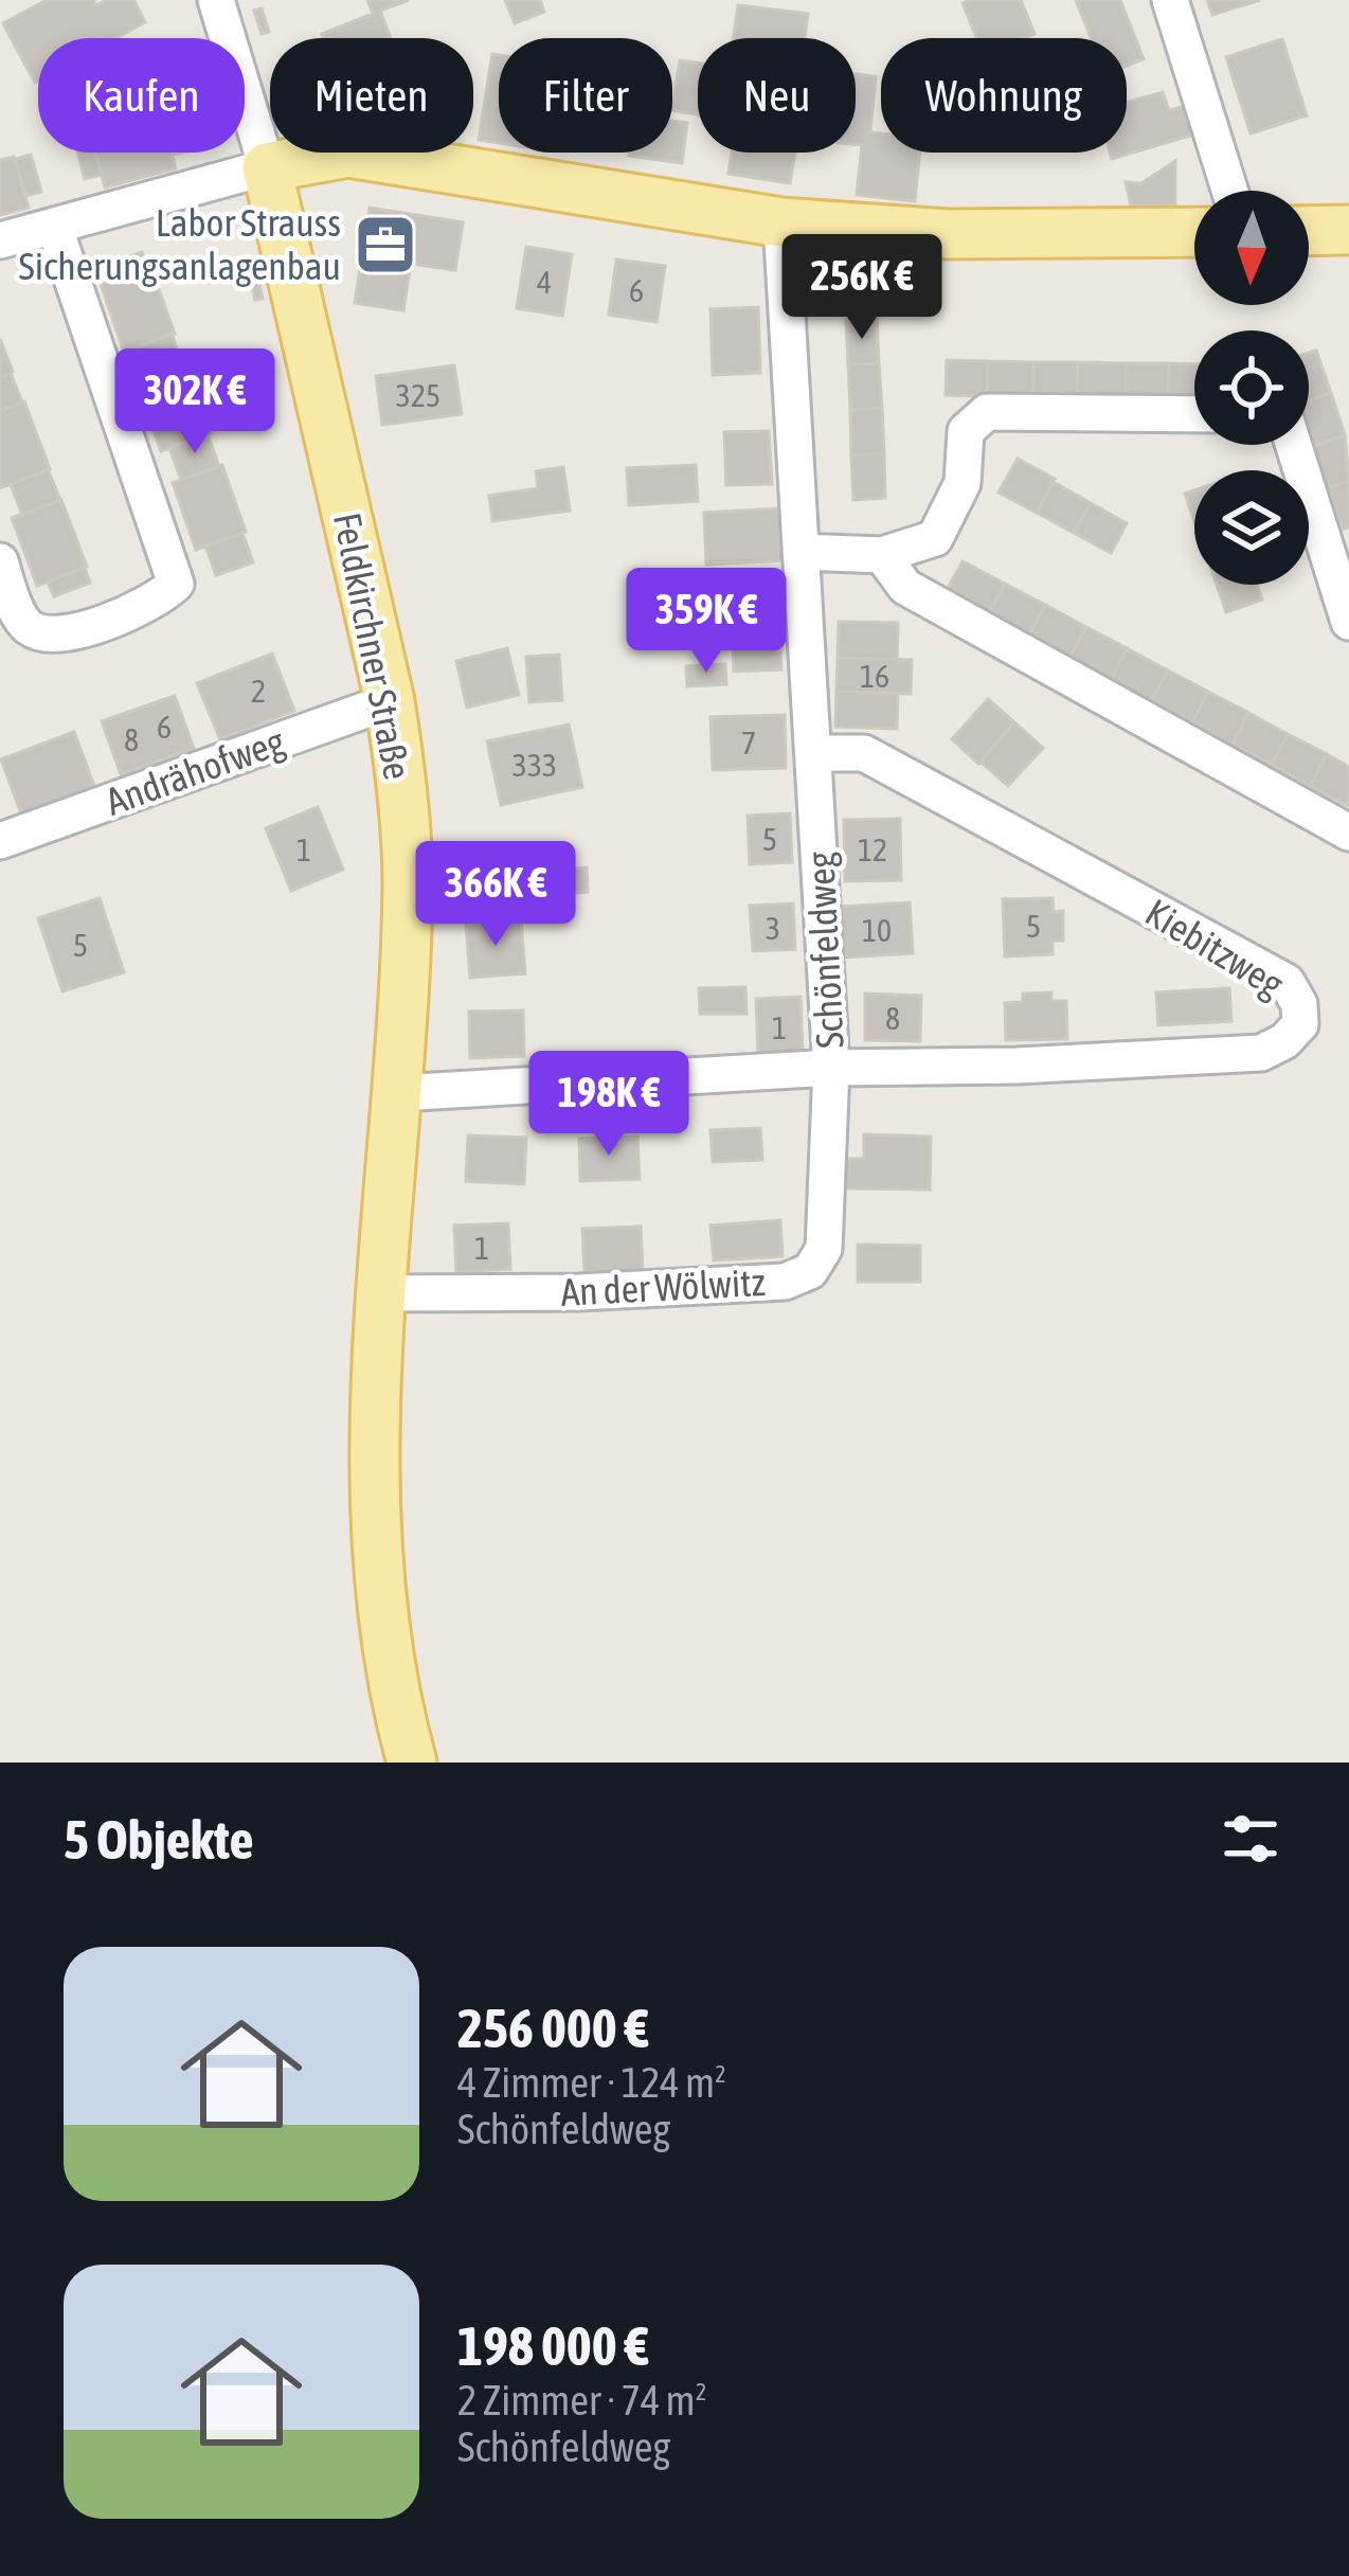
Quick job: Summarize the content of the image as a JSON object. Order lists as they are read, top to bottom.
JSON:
{
  "streets": {
    "main road": ["Feldkirchner Straße"],
    "street": [
      "Andrähofweg",
      "Kiebitzweg",
      "Schönfeldweg",
      "An der Wölwitz"
    ]
  },
  "crossings": [
    ["Feldkirchner Straße", "Andrähofweg"],
    ["Feldkirchner Straße", "Schönfeldweg"],
    ["Feldkirchner Straße", "An der Wölwitz"],
    ["Kiebitzweg", "Schönfeldweg"],
    ["Kiebitzweg", "An der Wölwitz"],
    ["Schönfeldweg", "An der Wölwitz"]
  ],
  "places": {
    "office": ["Labor Strauss Sicherungsanlagenbau"]
  },
  "house_numbers": [
    "4",
    "6",
    "325",
    "16",
    "2",
    "6",
    "8",
    "7",
    "333",
    "5",
    "1",
    "12",
    "5",
    "3",
    "10",
    "5",
    "8",
    "1",
    "1"
  ],
  "north": "bottom",
  "page": {
    "chip": [
      "Kaufen",
      "Mieten",
      "Filter",
      "Neu",
      "Wohnung"
    ],
    "price": [
      "256K €",
      "302K €",
      "359K €",
      "366K €",
      "198K €"
    ],
    "heading": "5 Objekte",
    "list": [
      {
        "name": "256 000 €",
        "note": "4 Zimmer · 124 m² · Schönfeldweg"
      },
      {
        "name": "198 000 €",
        "note": "2 Zimmer · 74 m² · Schönfeldweg"
      }
    ]
  }
}
